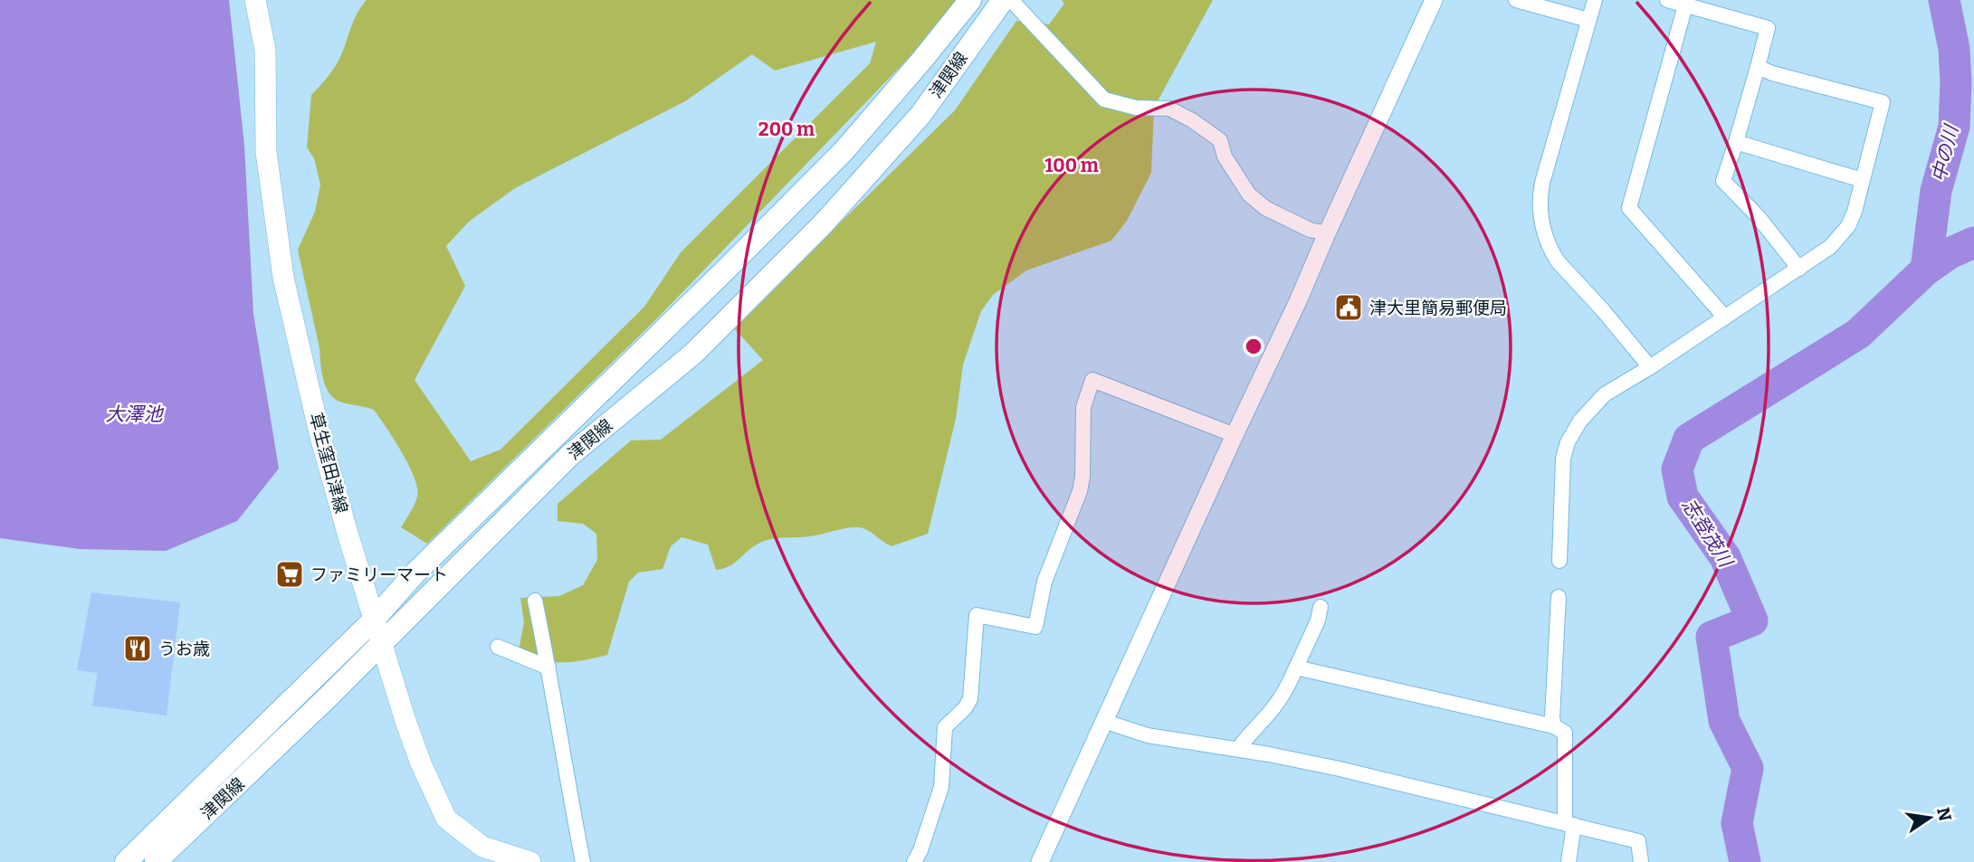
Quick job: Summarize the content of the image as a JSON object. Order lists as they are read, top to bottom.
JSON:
{
  "streets": {
    "main road": ["津関線", "草生窪田津線"]
  },
  "crossings": [
    ["津関線", "草生窪田津線"]
  ],
  "water": ["中の川", "大澤池", "志登茂川"],
  "places": {
    "public building": ["津大里簡易郵便局"],
    "supermarket": ["ファミリーマート"],
    "restaurant": ["うお歳"]
  },
  "north": "right",
  "rings": ["200 m", "100 m"]
}
